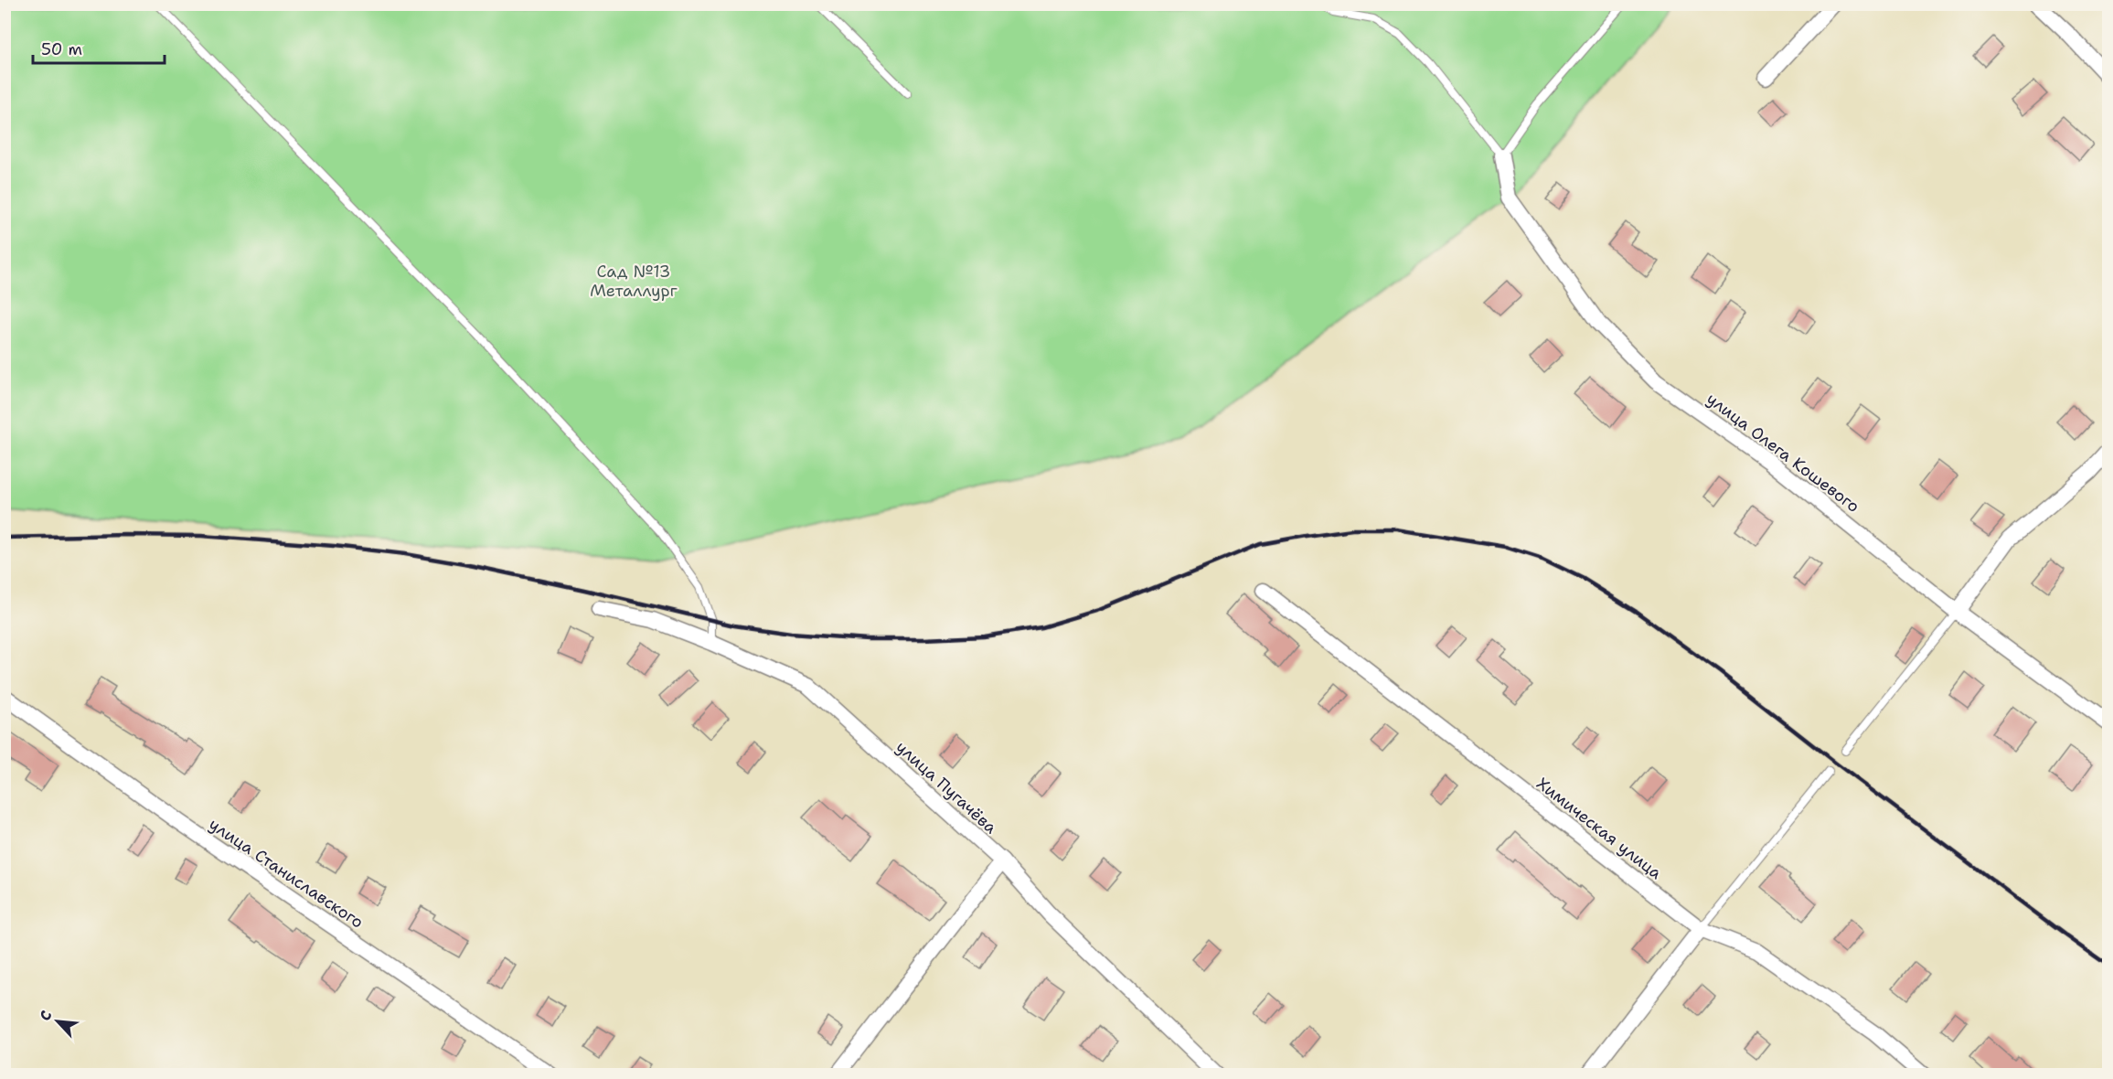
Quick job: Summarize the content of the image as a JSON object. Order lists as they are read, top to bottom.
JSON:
{
  "streets": {
    "street": [
      "улица Олега Кошевого",
      "улица Пугачёва",
      "Химическая улица",
      "улица Станиславского"
    ]
  },
  "parks": ["Сад №13 Металлург"],
  "scale_bar": "50 m",
  "north": "top left"
}
